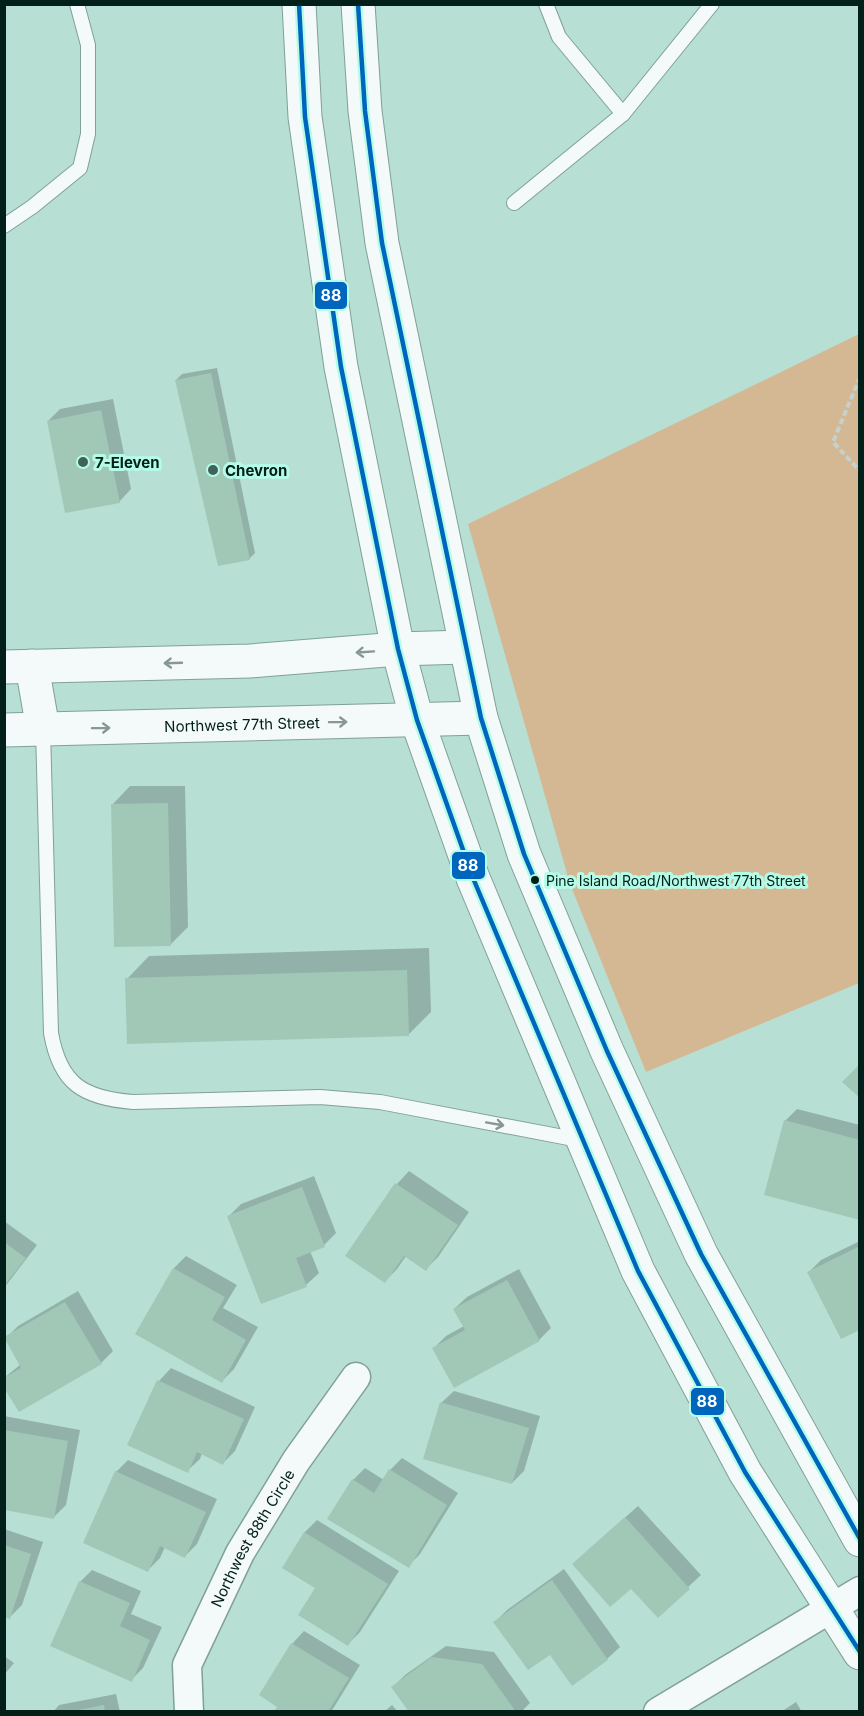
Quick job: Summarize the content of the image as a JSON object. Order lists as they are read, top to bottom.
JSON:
{
  "streets": {
    "main road": ["Northwest 77th Street"],
    "street": ["Northwest 88th Circle"]
  },
  "places": ["7-Eleven", "Chevron", "Pine Island Road/Northwest 77th Street"],
  "lines": ["transit line 88"]
}
